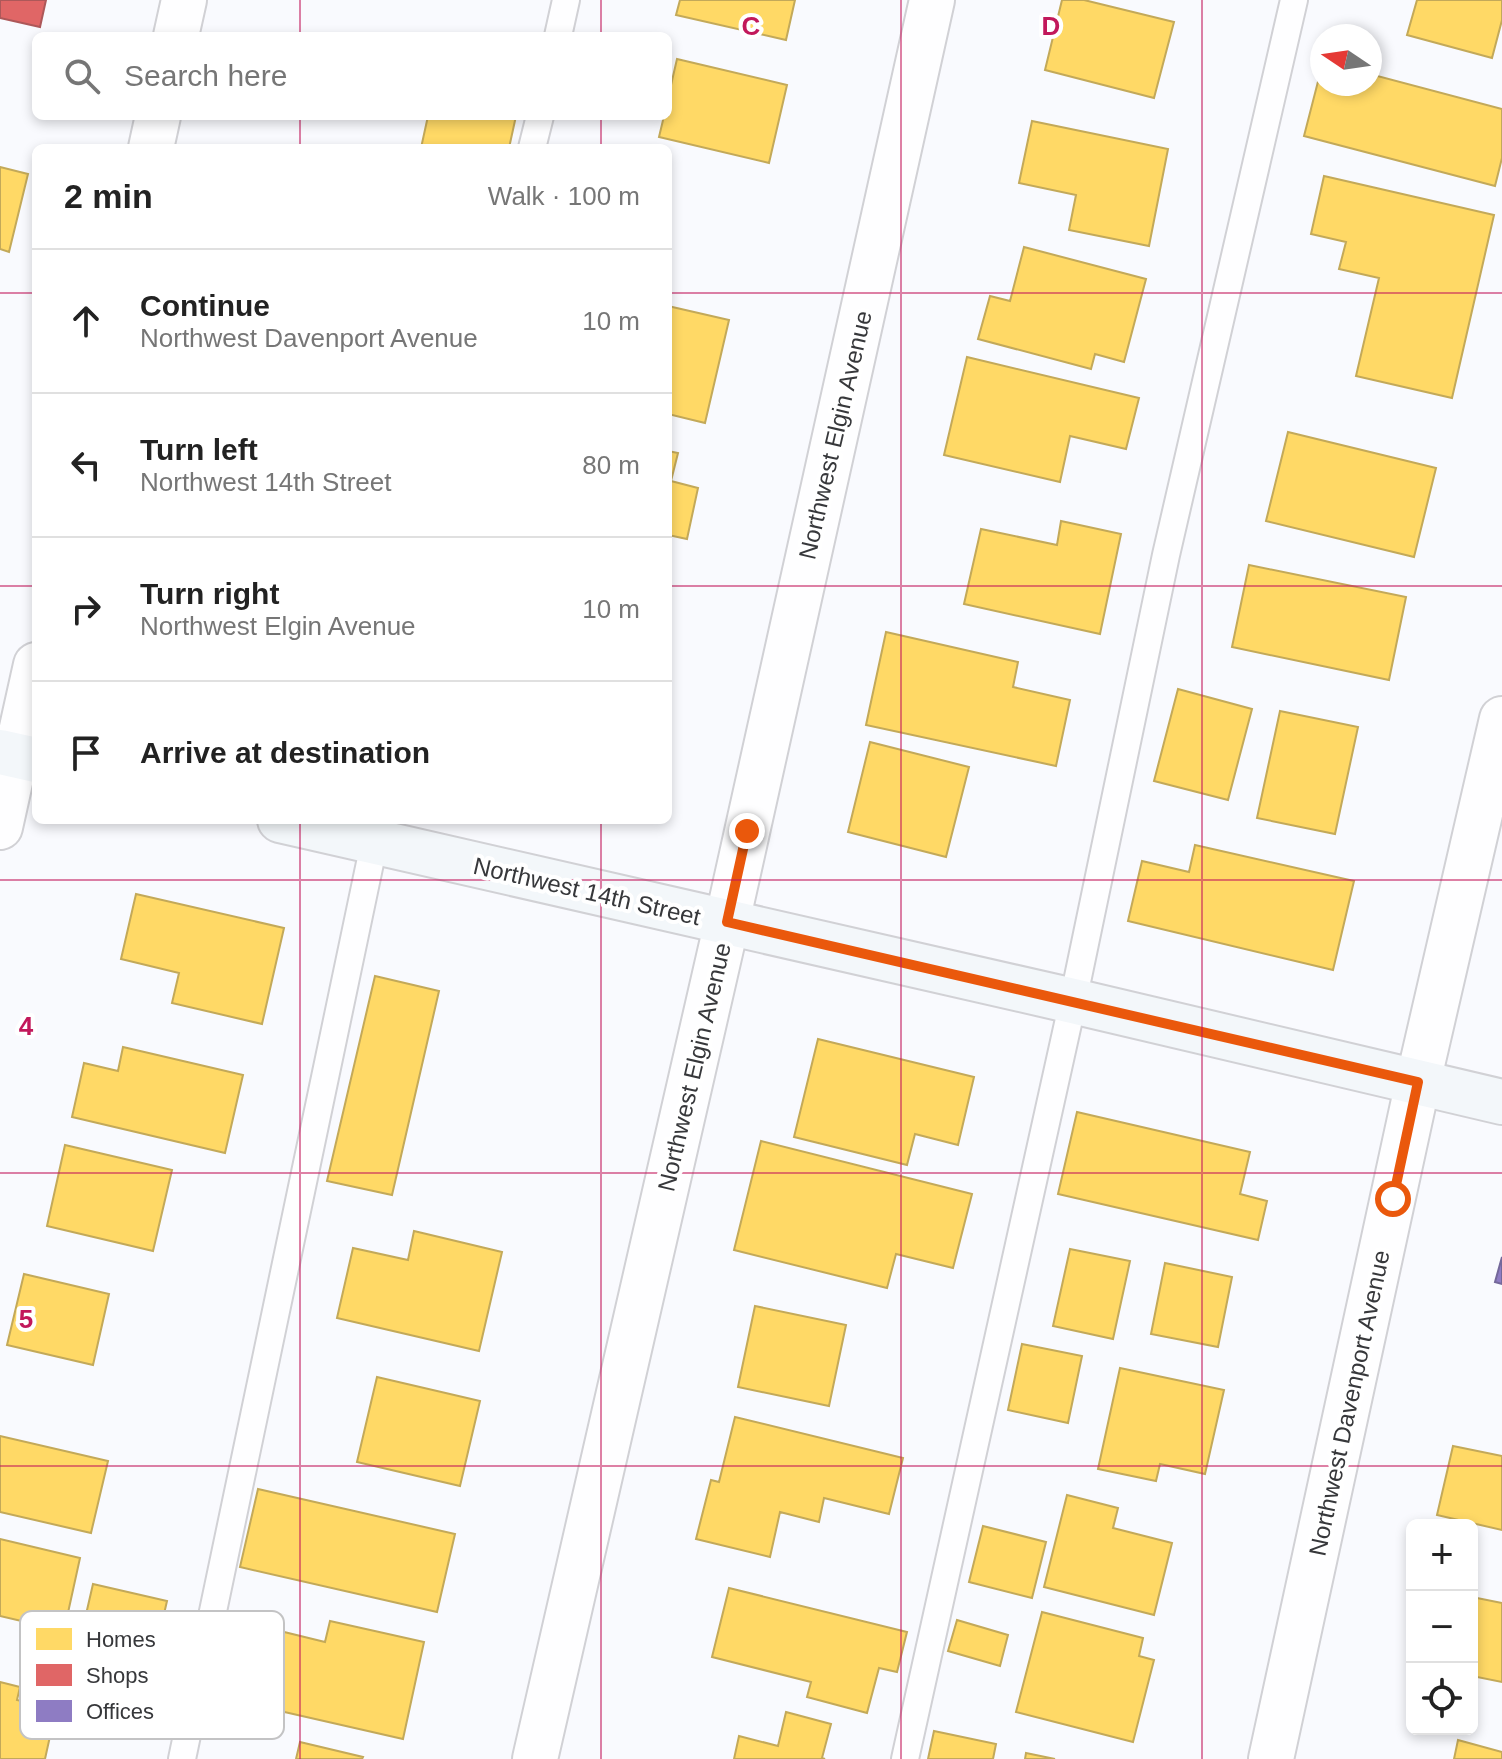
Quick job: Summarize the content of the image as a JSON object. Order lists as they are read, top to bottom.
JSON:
{
  "streets": {
    "street": ["Northwest Elgin Avenue", "Northwest 14th Street", "Northwest Davenport Avenue"]
  },
  "crossings": [
    ["Northwest Elgin Avenue", "Northwest 14th Street"],
    ["Northwest 14th Street", "Northwest Davenport Avenue"]
  ],
  "legend": ["Homes", "Shops", "Offices"],
  "north": "left",
  "page": {
    "search": "Search here",
    "heading": ["2 min", "Walk · 100 m"],
    "list": [
      ["Continue", "Northwest Davenport Avenue", "10 m"],
      ["Turn left", "Northwest 14th Street", "80 m"],
      ["Turn right", "Northwest Elgin Avenue", "10 m"],
      "Arrive at destination"
    ],
    "map_buttons": ["+", "−"]
  },
  "grid": {
    "columns": ["C", "D"],
    "rows": ["4", "5"]
  }
}
